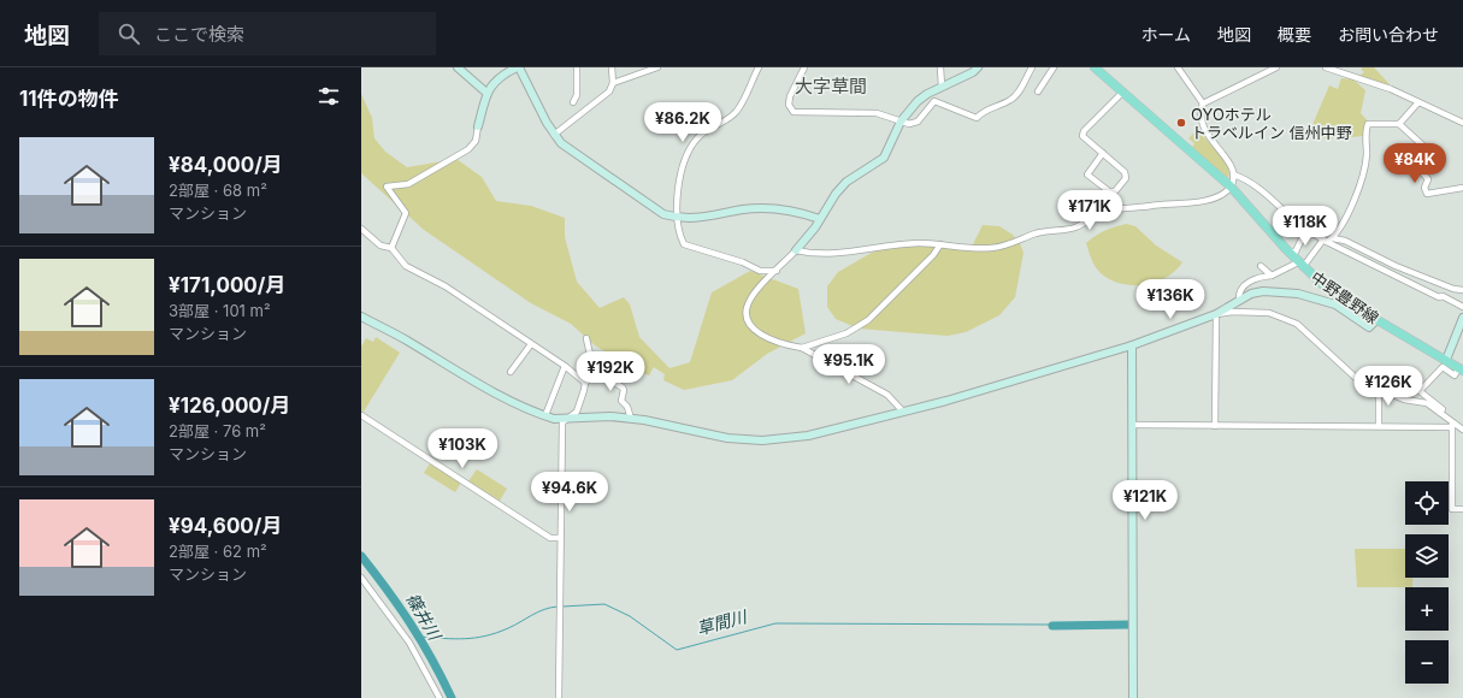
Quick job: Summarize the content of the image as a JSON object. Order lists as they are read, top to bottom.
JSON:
{
  "streets": {
    "main road": ["中野豊野線"]
  },
  "districts": ["大字草間"],
  "water": ["篠井川", "草間川"],
  "places": ["OYOホテル トラベルイン 信州中野"],
  "page": {
    "header": "地図",
    "search": "ここで検索",
    "nav": [
      "ホーム",
      "地図",
      "概要",
      "お問い合わせ"
    ],
    "heading": "11件の物件",
    "price": [
      "¥86.2K",
      "¥84K",
      "¥171K",
      "¥118K",
      "¥136K",
      "¥95.1K",
      "¥192K",
      "¥126K",
      "¥103K",
      "¥94.6K",
      "¥121K"
    ],
    "list": [
      {
        "name": "¥84,000/月",
        "note": "2部屋 · 68 m² · マンション"
      },
      {
        "name": "¥171,000/月",
        "note": "3部屋 · 101 m² · マンション"
      },
      {
        "name": "¥126,000/月",
        "note": "2部屋 · 76 m² · マンション"
      },
      {
        "name": "¥94,600/月",
        "note": "2部屋 · 62 m² · マンション"
      }
    ],
    "map_buttons": ["+", "−"]
  }
}
